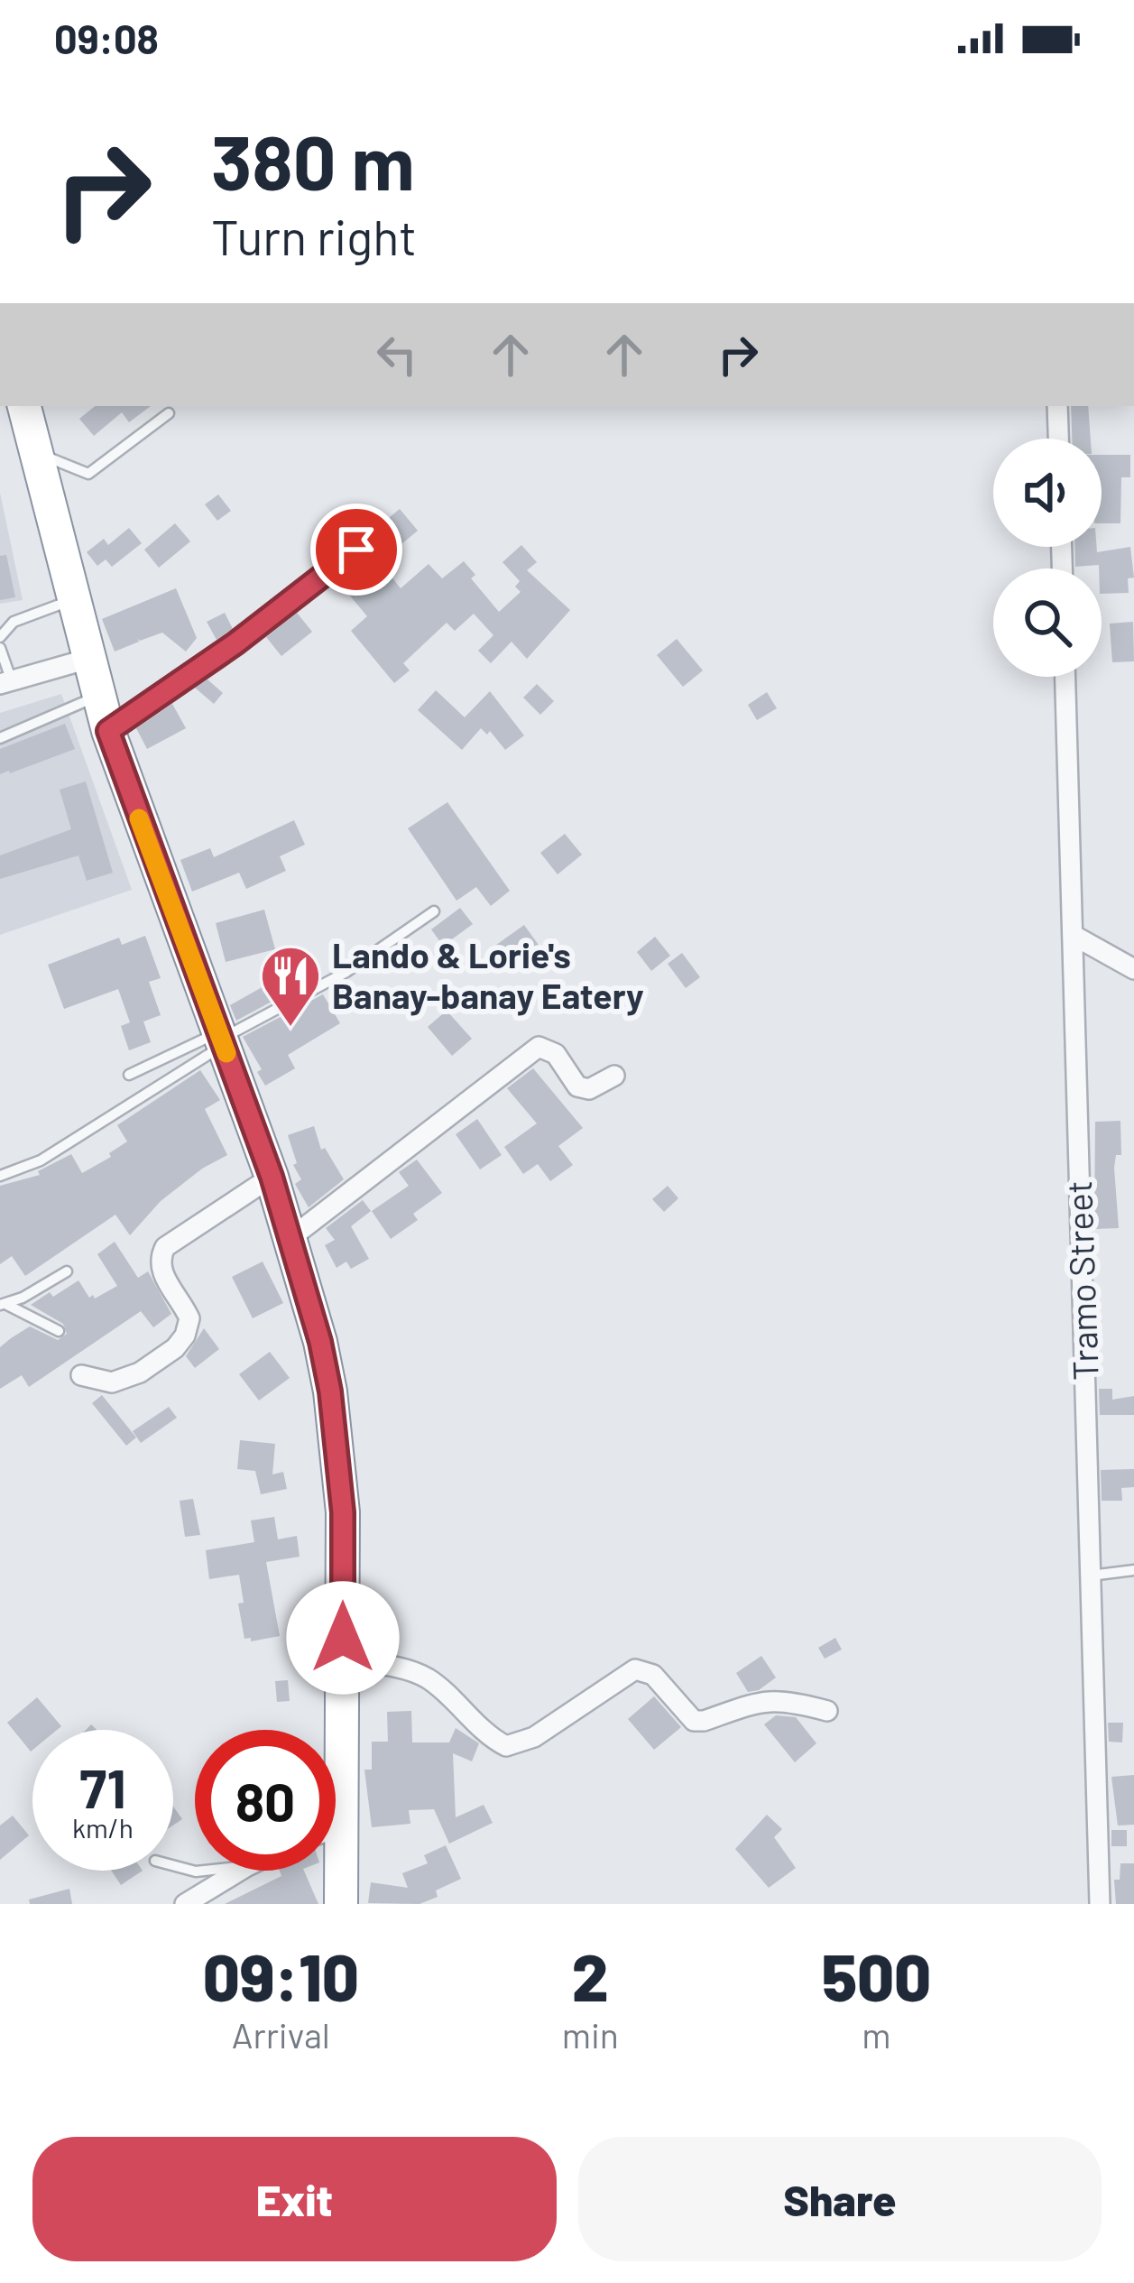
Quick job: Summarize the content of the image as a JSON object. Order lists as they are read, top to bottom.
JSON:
{
  "streets": {
    "street": ["Tramo Street"]
  },
  "places": {
    "restaurant": ["Lando & Lorie's Banay-banay Eatery"]
  },
  "page": {
    "status": "09:08",
    "turn": ["380 m", "Turn right"],
    "speed": "71 km/h",
    "limit": "80",
    "eta": [
      "09:10",
      "Arrival",
      "2",
      "min",
      "500",
      "m"
    ],
    "buttons": ["Exit", "Share"]
  }
}
